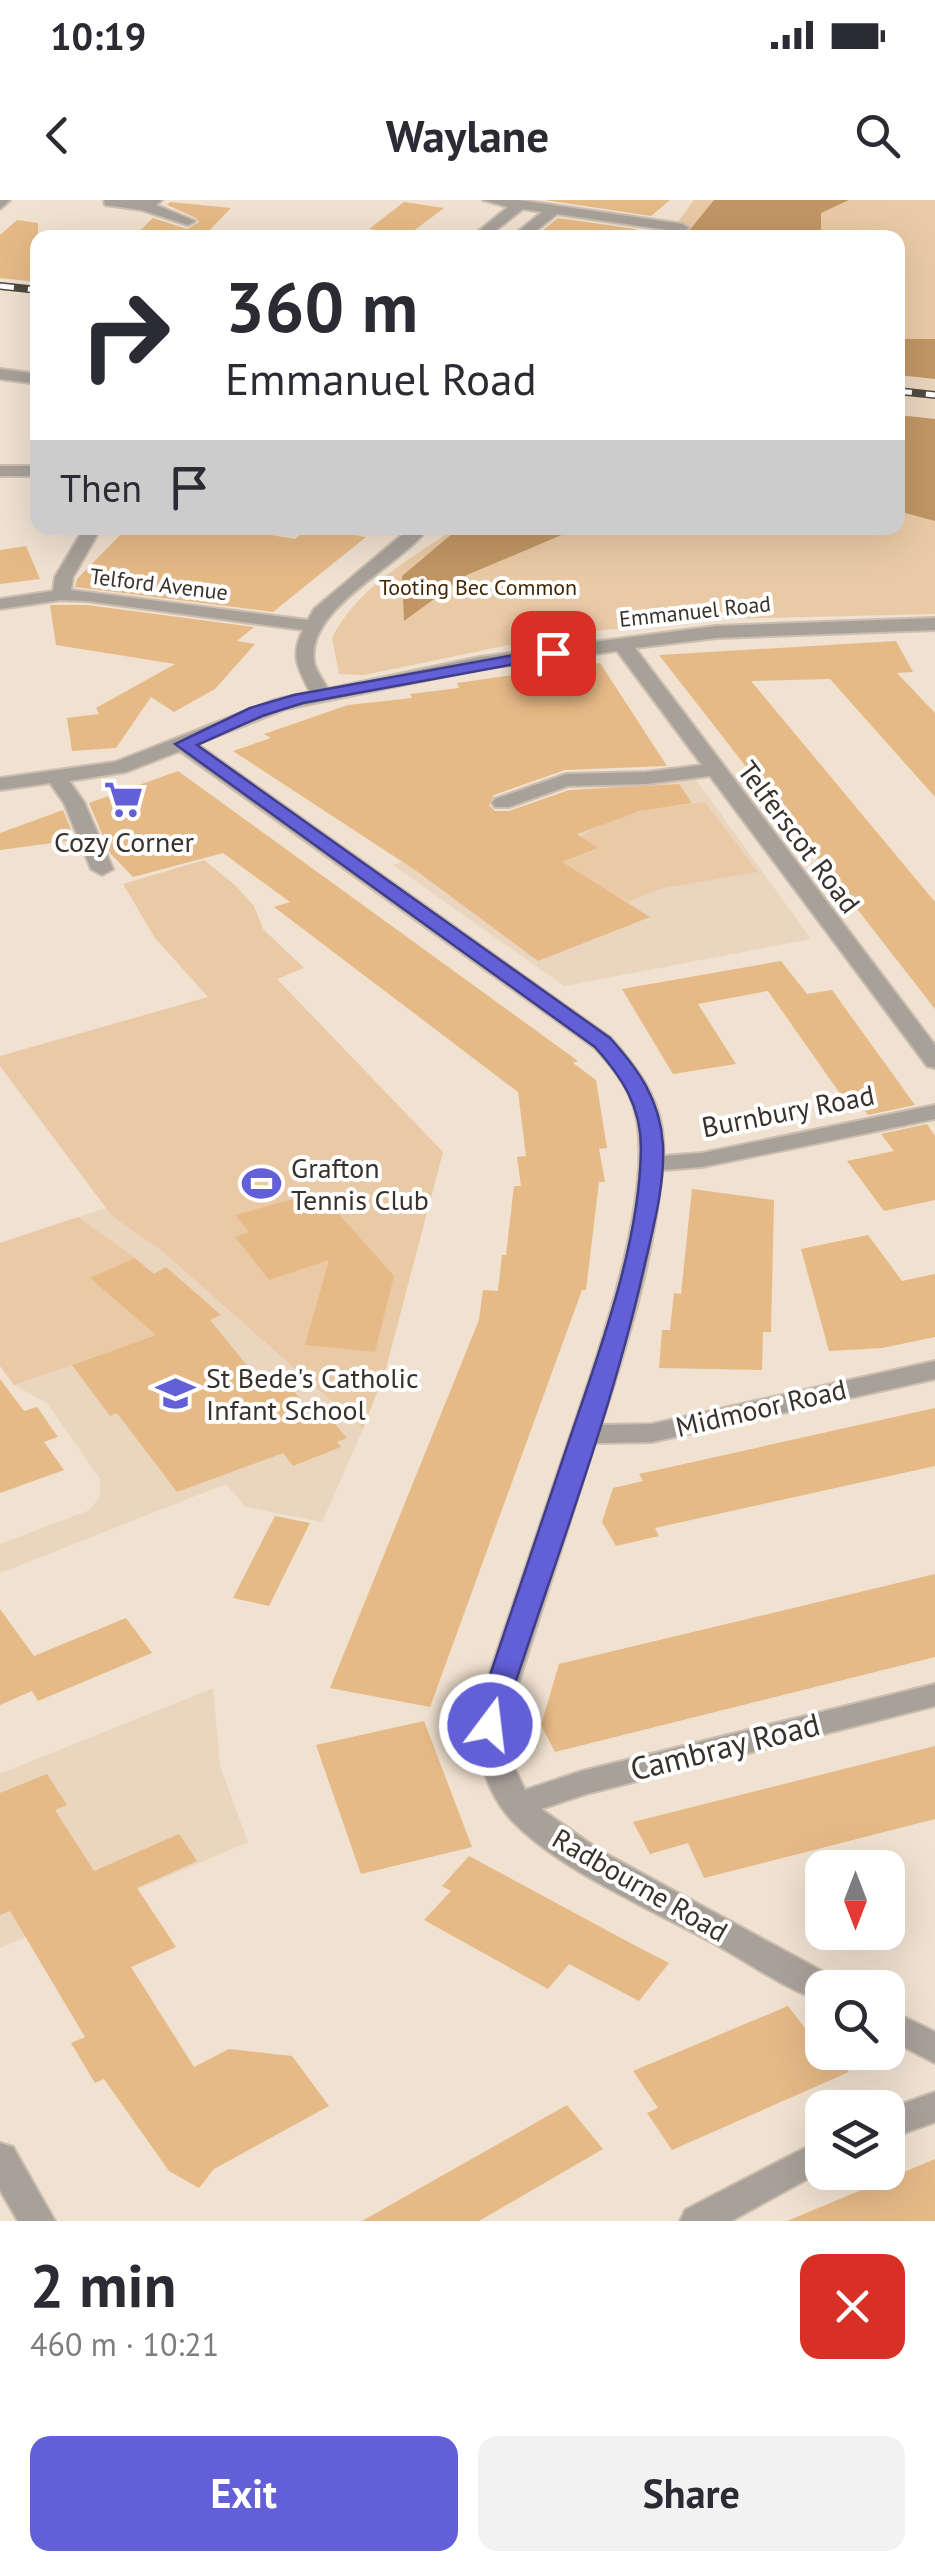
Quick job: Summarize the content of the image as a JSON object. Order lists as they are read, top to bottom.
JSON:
{
  "streets": {
    "street": [
      "Telford Avenue",
      "Emmanuel Road",
      "Telferscot Road",
      "Burnbury Road",
      "Midmoor Road",
      "Cambray Road",
      "Radbourne Road"
    ]
  },
  "crossings": [
    ["Emmanuel Road", "Telferscot Road"],
    ["Emmanuel Road", "Radbourne Road"],
    ["Burnbury Road", "Radbourne Road"],
    ["Midmoor Road", "Radbourne Road"],
    ["Cambray Road", "Radbourne Road"]
  ],
  "parks": ["Tooting Bec Common"],
  "places": {
    "supermarket": ["Cozy Corner"],
    "sports": ["Grafton Tennis Club"],
    "school or university": ["St Bede's Catholic Infant School"]
  },
  "north": "bottom",
  "page": {
    "status": "10:19",
    "header": "Waylane",
    "turn": ["360 m", "Emmanuel Road"],
    "then": "Then",
    "heading": ["2 min", "460 m · 10:21"],
    "buttons": ["Exit", "Share"]
  }
}
